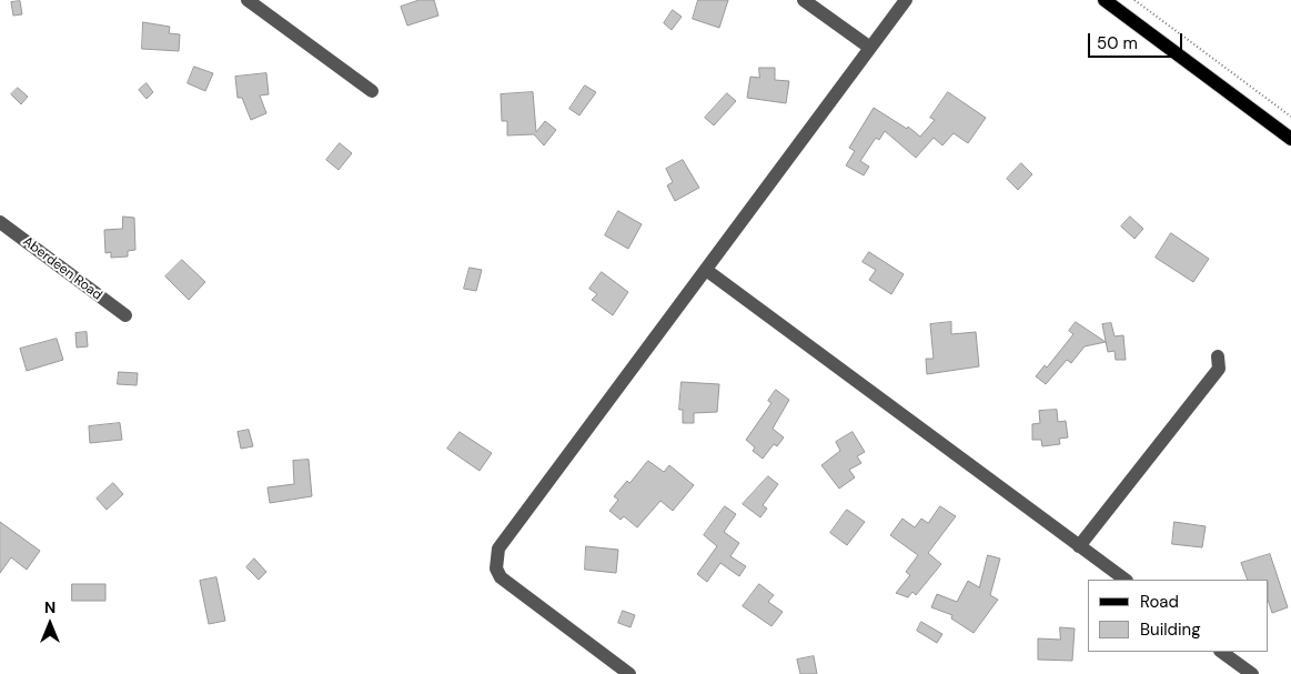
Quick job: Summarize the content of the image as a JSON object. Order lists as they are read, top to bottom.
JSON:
{
  "streets": {
    "street": ["Aberdeen Road"]
  },
  "legend": ["Road", "Building"],
  "scale_bar": "50 m",
  "north": "top"
}
